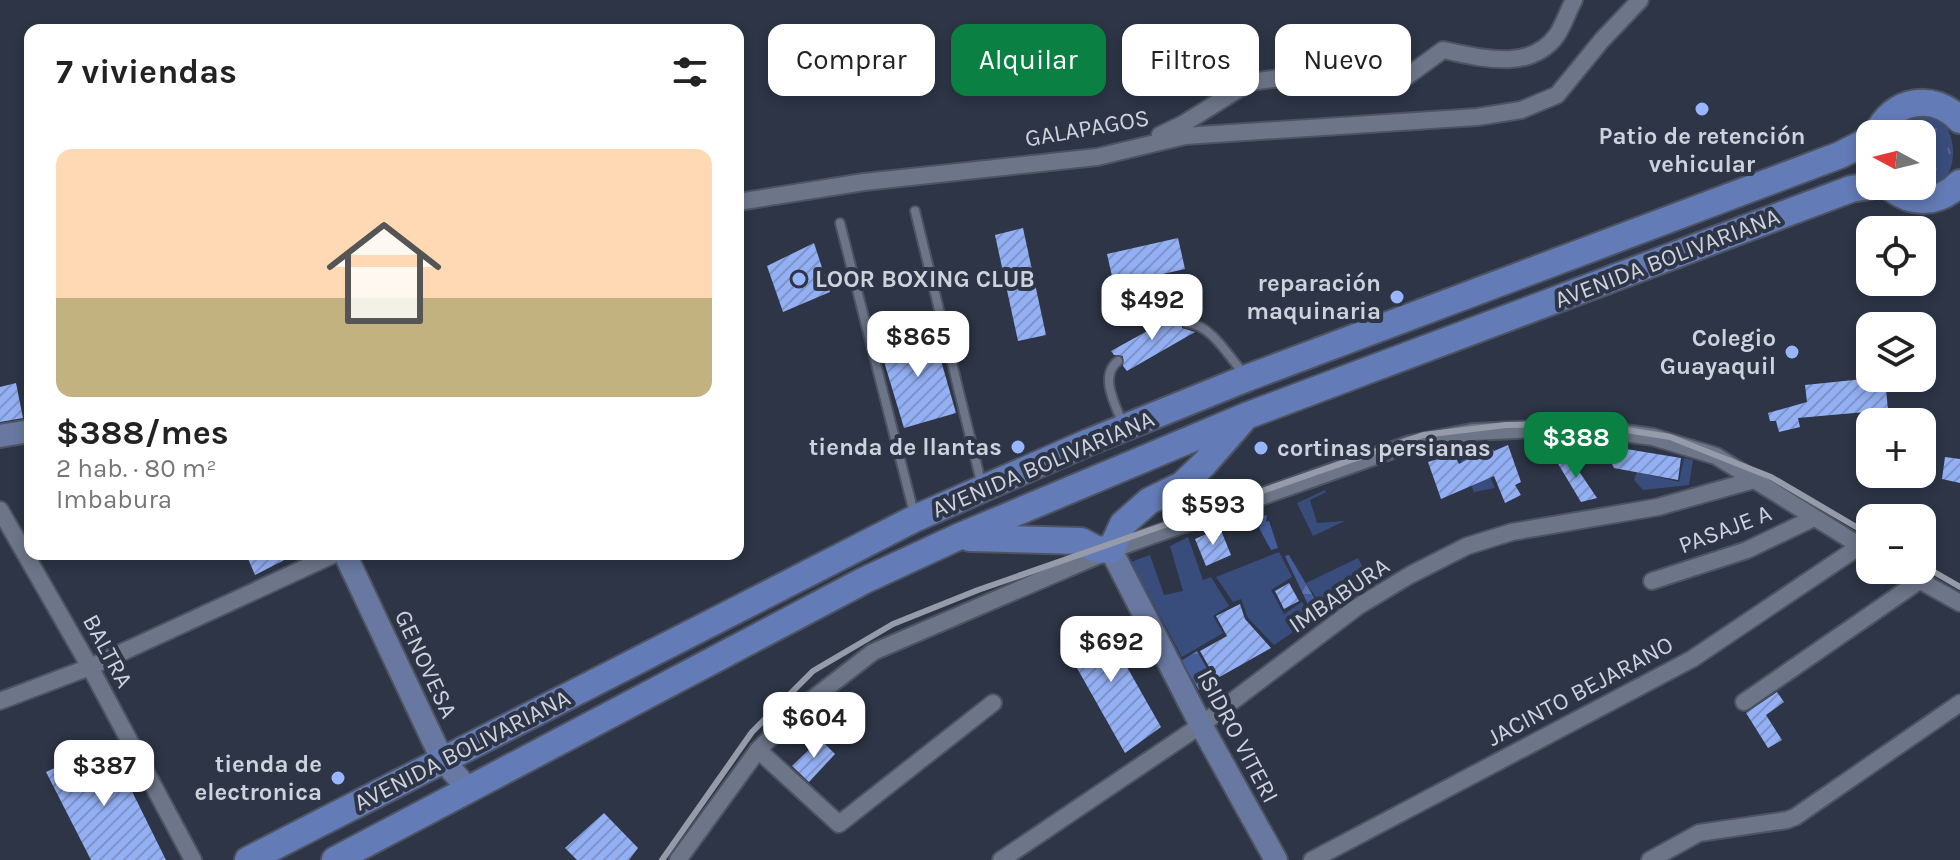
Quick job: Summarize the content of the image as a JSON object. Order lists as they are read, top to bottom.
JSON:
{
  "streets": {
    "main road": ["AVENIDA BOLIVARIANA"],
    "street": [
      "GALAPAGOS",
      "PASAJE A",
      "IMBABURA",
      "BALTRA",
      "GENOVESA",
      "JACINTO BEJARANO",
      "ISIDRO VITERI"
    ]
  },
  "crossings": [
    ["AVENIDA BOLIVARIANA", "GENOVESA"],
    ["IMBABURA", "ISIDRO VITERI"]
  ],
  "places": [
    "Patio de retención vehicular",
    "LOOR BOXING CLUB",
    "reparación maquinaria",
    "Colegio Guayaquil",
    "tienda de llantas",
    "cortinas persianas",
    "tienda de electronica"
  ],
  "north": "left",
  "page": {
    "chip": [
      "Comprar",
      "Alquilar",
      "Filtros",
      "Nuevo"
    ],
    "heading": "7 viviendas",
    "map_buttons": ["+", "−"],
    "list": [
      {
        "name": "$388/mes",
        "note": "2 hab. · 80 m² · Imbabura"
      }
    ],
    "price": [
      "$492",
      "$865",
      "$388",
      "$593",
      "$692",
      "$604",
      "$387"
    ]
  }
}
